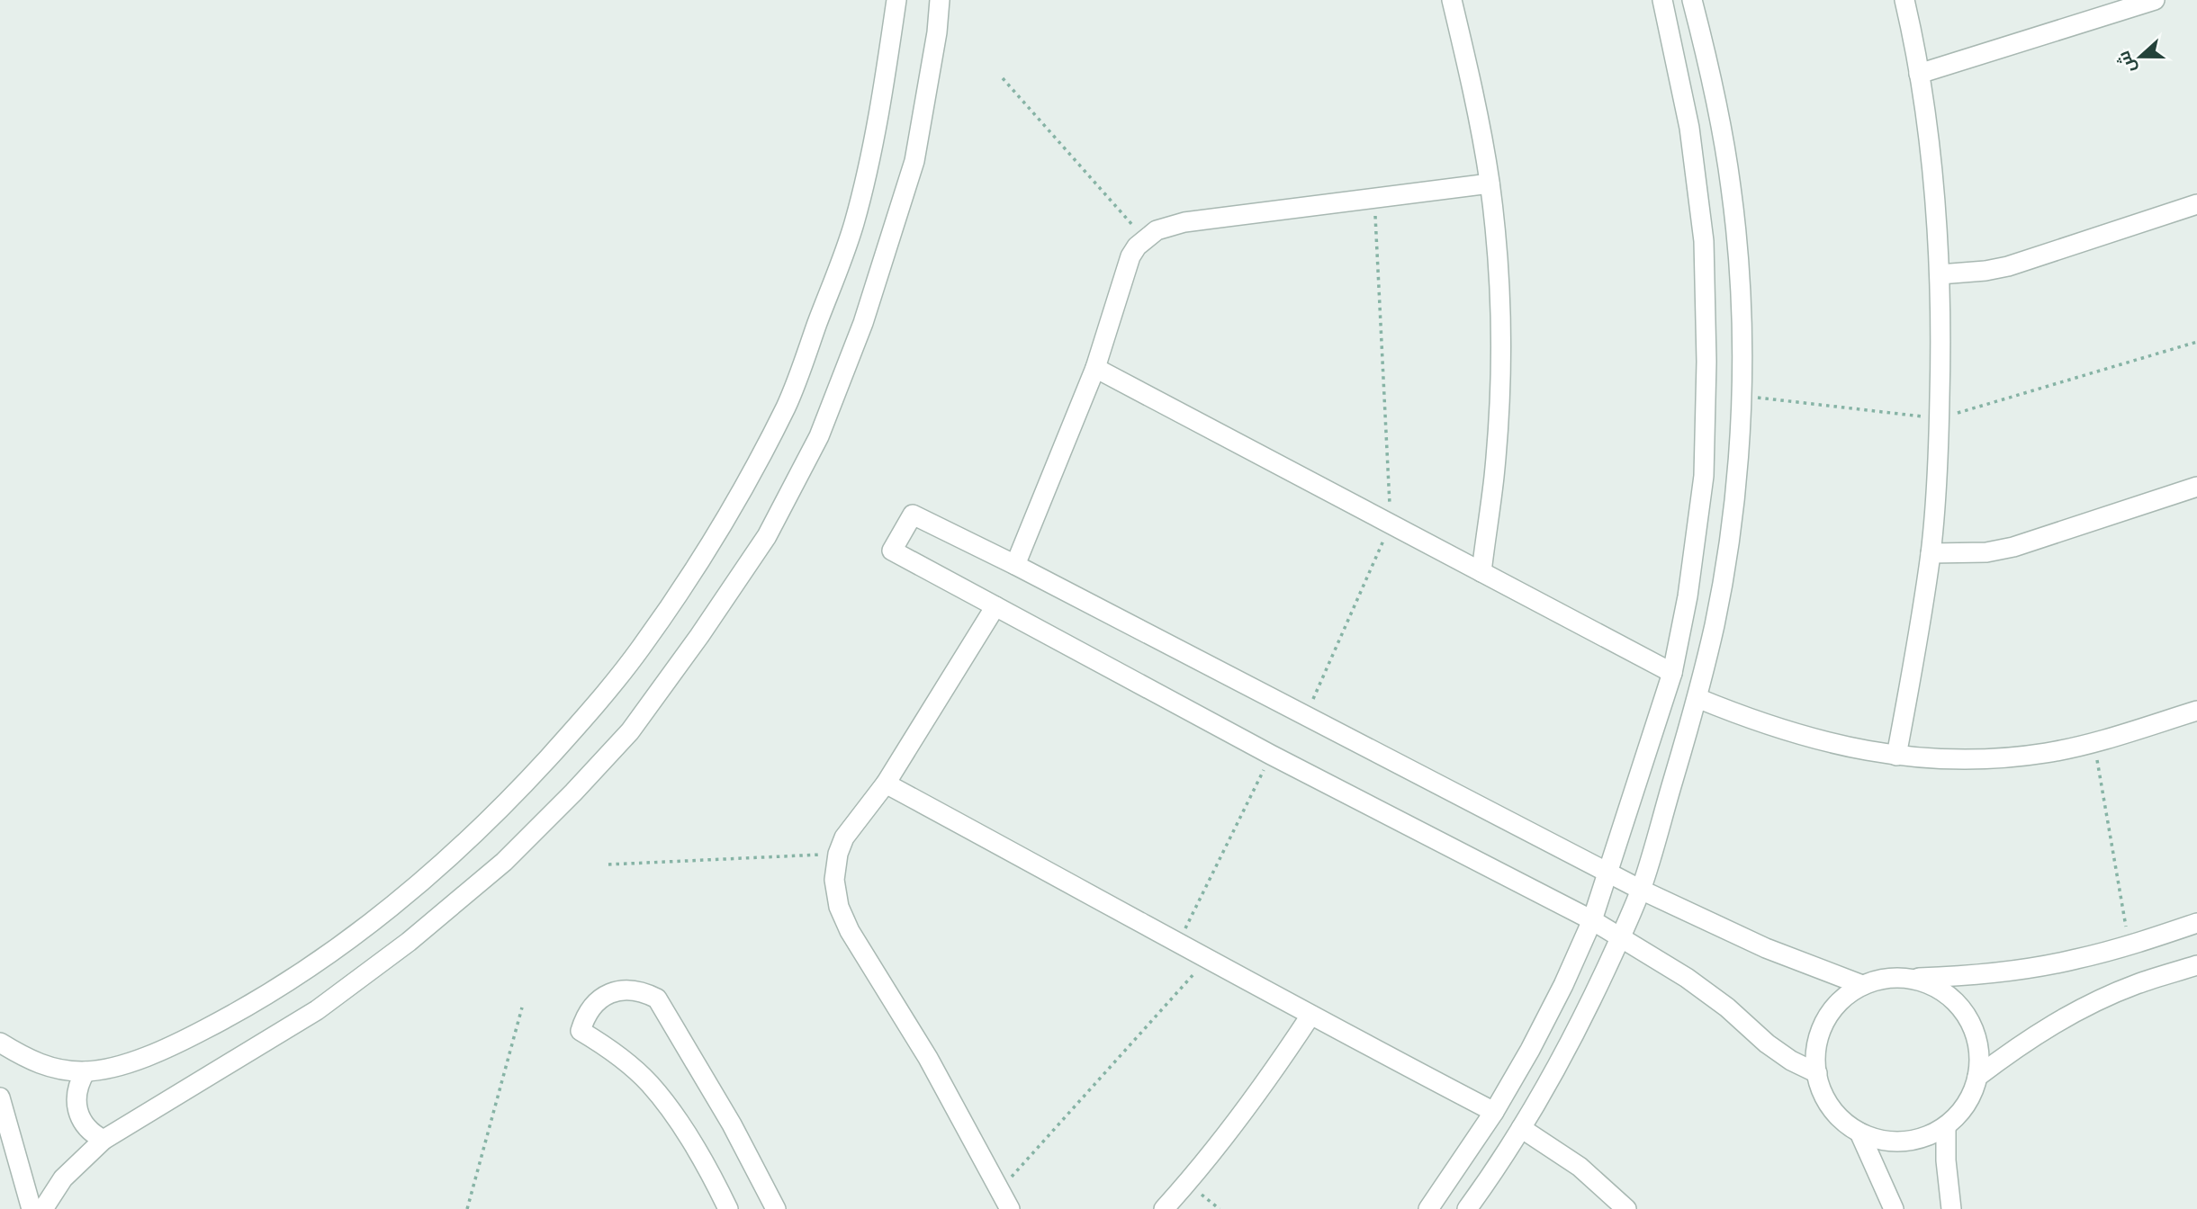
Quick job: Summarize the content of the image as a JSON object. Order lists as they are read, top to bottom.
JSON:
{
  "north": "left"
}
